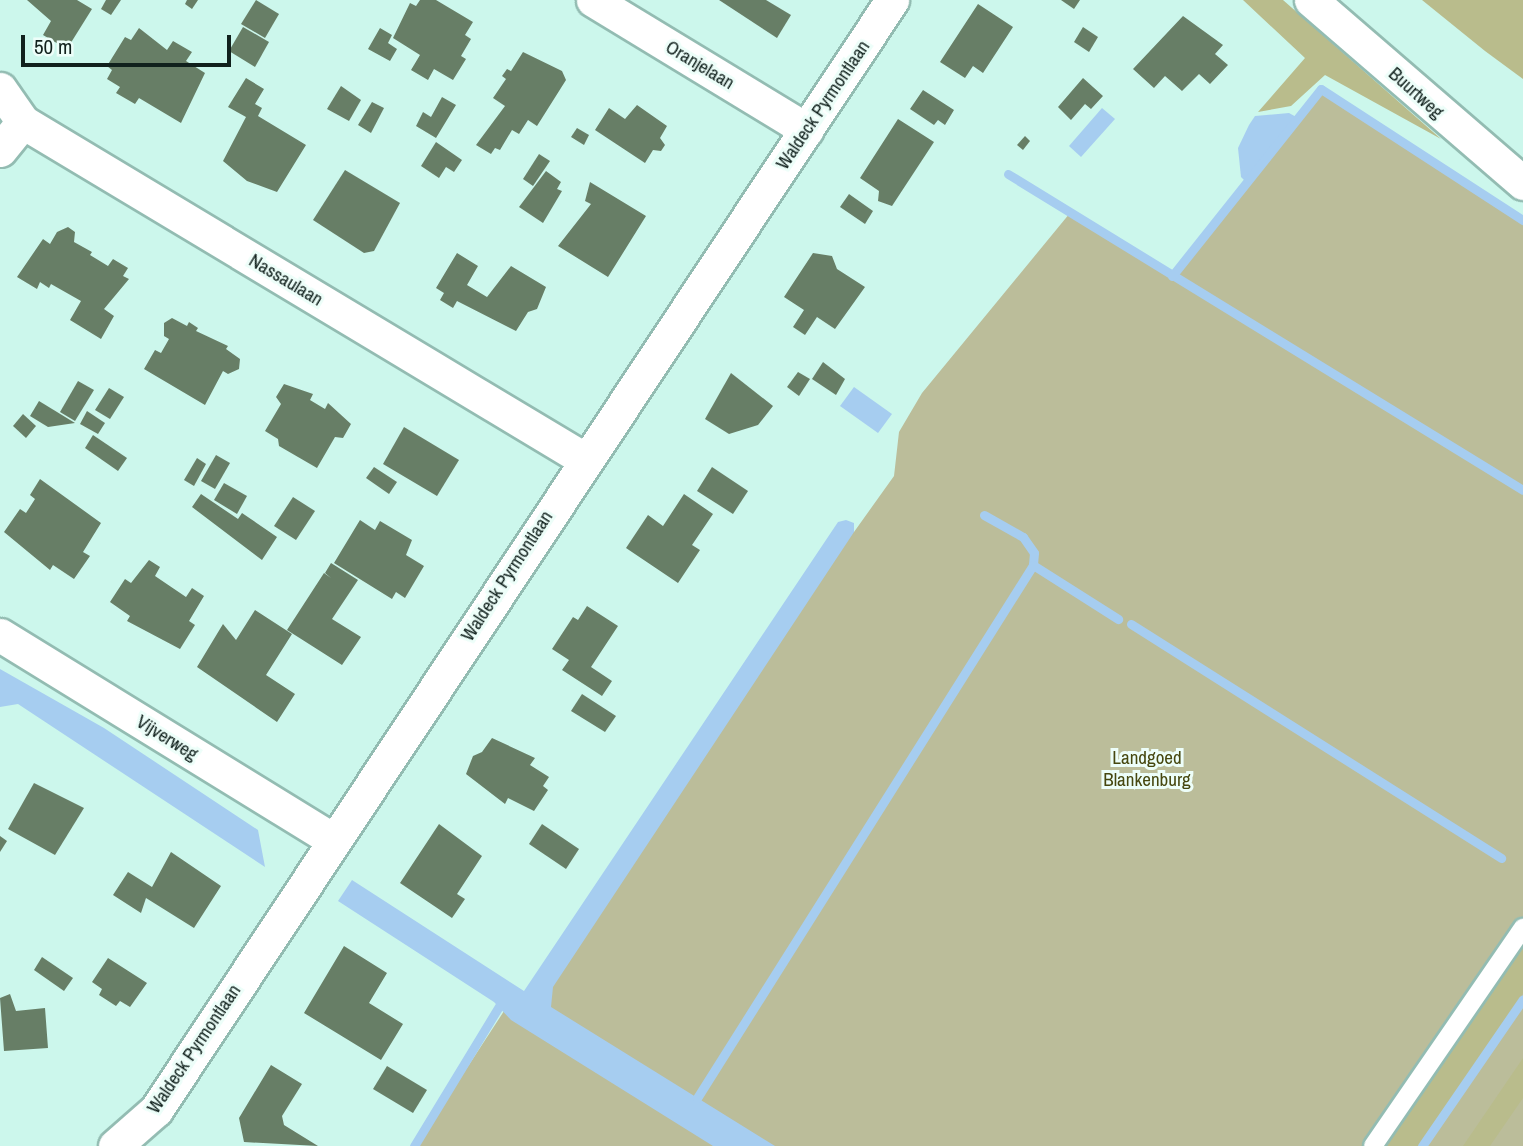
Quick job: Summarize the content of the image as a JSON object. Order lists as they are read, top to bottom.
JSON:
{
  "streets": {
    "street": [
      "Oranjelaan",
      "Buurtweg",
      "Waldeck Pyrmontlaan",
      "Nassaulaan",
      "Vijverweg"
    ]
  },
  "crossings": [
    ["Oranjelaan", "Waldeck Pyrmontlaan"],
    ["Waldeck Pyrmontlaan", "Nassaulaan"],
    ["Waldeck Pyrmontlaan", "Vijverweg"]
  ],
  "parks": ["Landgoed Blankenburg"],
  "scale_bar": "50 m"
}
